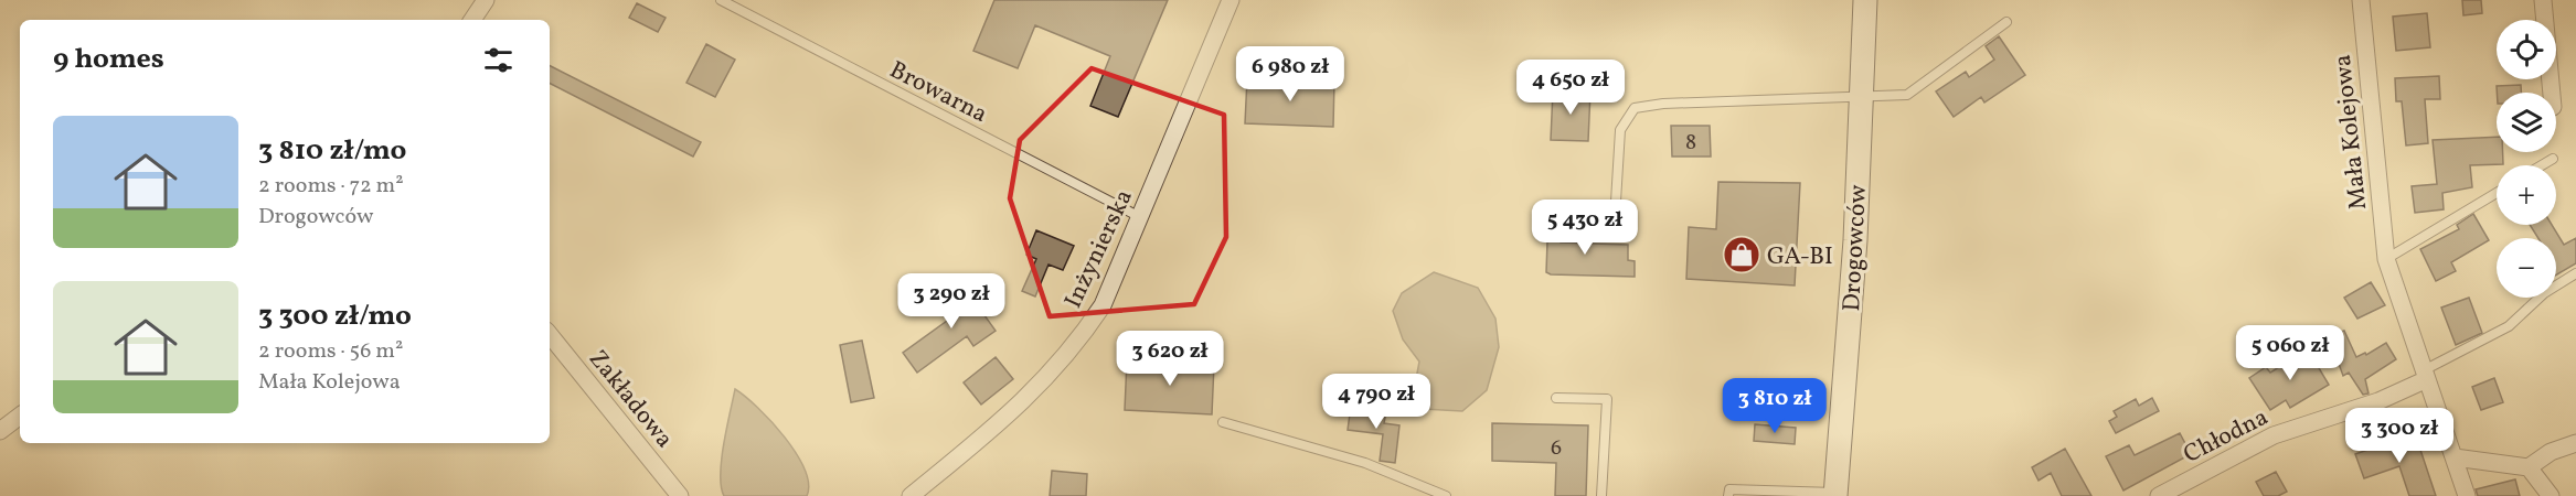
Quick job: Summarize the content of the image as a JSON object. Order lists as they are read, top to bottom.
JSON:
{
  "streets": {
    "main road": ["Drogowców"],
    "street": [
      "Mała Kolejowa",
      "Inżynierska",
      "Zakładowa",
      "Chłodna"
    ],
    "lane": ["Browarna"]
  },
  "crossings": [
    ["Browarna", "Inżynierska"],
    ["Mała Kolejowa", "Chłodna"]
  ],
  "places": {
    "shop": ["GA-BI"]
  },
  "house_numbers": ["8", "6"],
  "page": {
    "map_buttons": ["+", "−"],
    "heading": "9 homes",
    "price": [
      "6 980 zł",
      "4 650 zł",
      "5 430 zł",
      "3 290 zł",
      "5 060 zł",
      "3 620 zł",
      "4 790 zł",
      "3 810 zł",
      "3 300 zł"
    ],
    "list": [
      {
        "name": "3 810 zł/mo",
        "note": "2 rooms · 72 m² · Drogowców"
      },
      {
        "name": "3 300 zł/mo",
        "note": "2 rooms · 56 m² · Mała Kolejowa"
      }
    ]
  }
}
